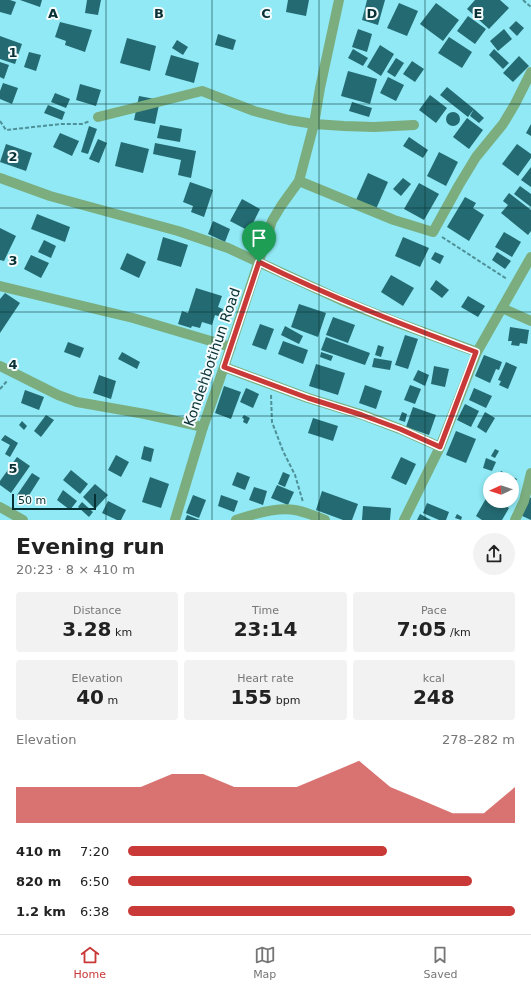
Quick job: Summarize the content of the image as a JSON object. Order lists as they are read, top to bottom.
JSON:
{
  "streets": {
    "street": ["Kondehbotihun Road"]
  },
  "scale_bar": "50 m",
  "north": "left",
  "page": {
    "scale": "50 m",
    "heading": ["Evening run", "20:23 · 8 × 410 m"],
    "stats": [
      ["Distance", "3.28 km"],
      ["Time", "23:14"],
      ["Pace", "7:05 /km"],
      ["Elevation", "40 m"],
      ["Heart rate", "155 bpm"],
      ["kcal", "248"]
    ],
    "chart": ["Elevation", "278–282 m"],
    "list": [
      {
        "name": "410 m",
        "note": "7:20"
      },
      {
        "name": "820 m",
        "note": "6:50"
      },
      {
        "name": "1.2 km",
        "note": "6:38"
      }
    ],
    "tabs": ["Home", "Map", "Saved"]
  },
  "grid": {
    "columns": [
      "A",
      "B",
      "C",
      "D",
      "E"
    ],
    "rows": [
      "1",
      "2",
      "3",
      "4",
      "5"
    ]
  }
}
